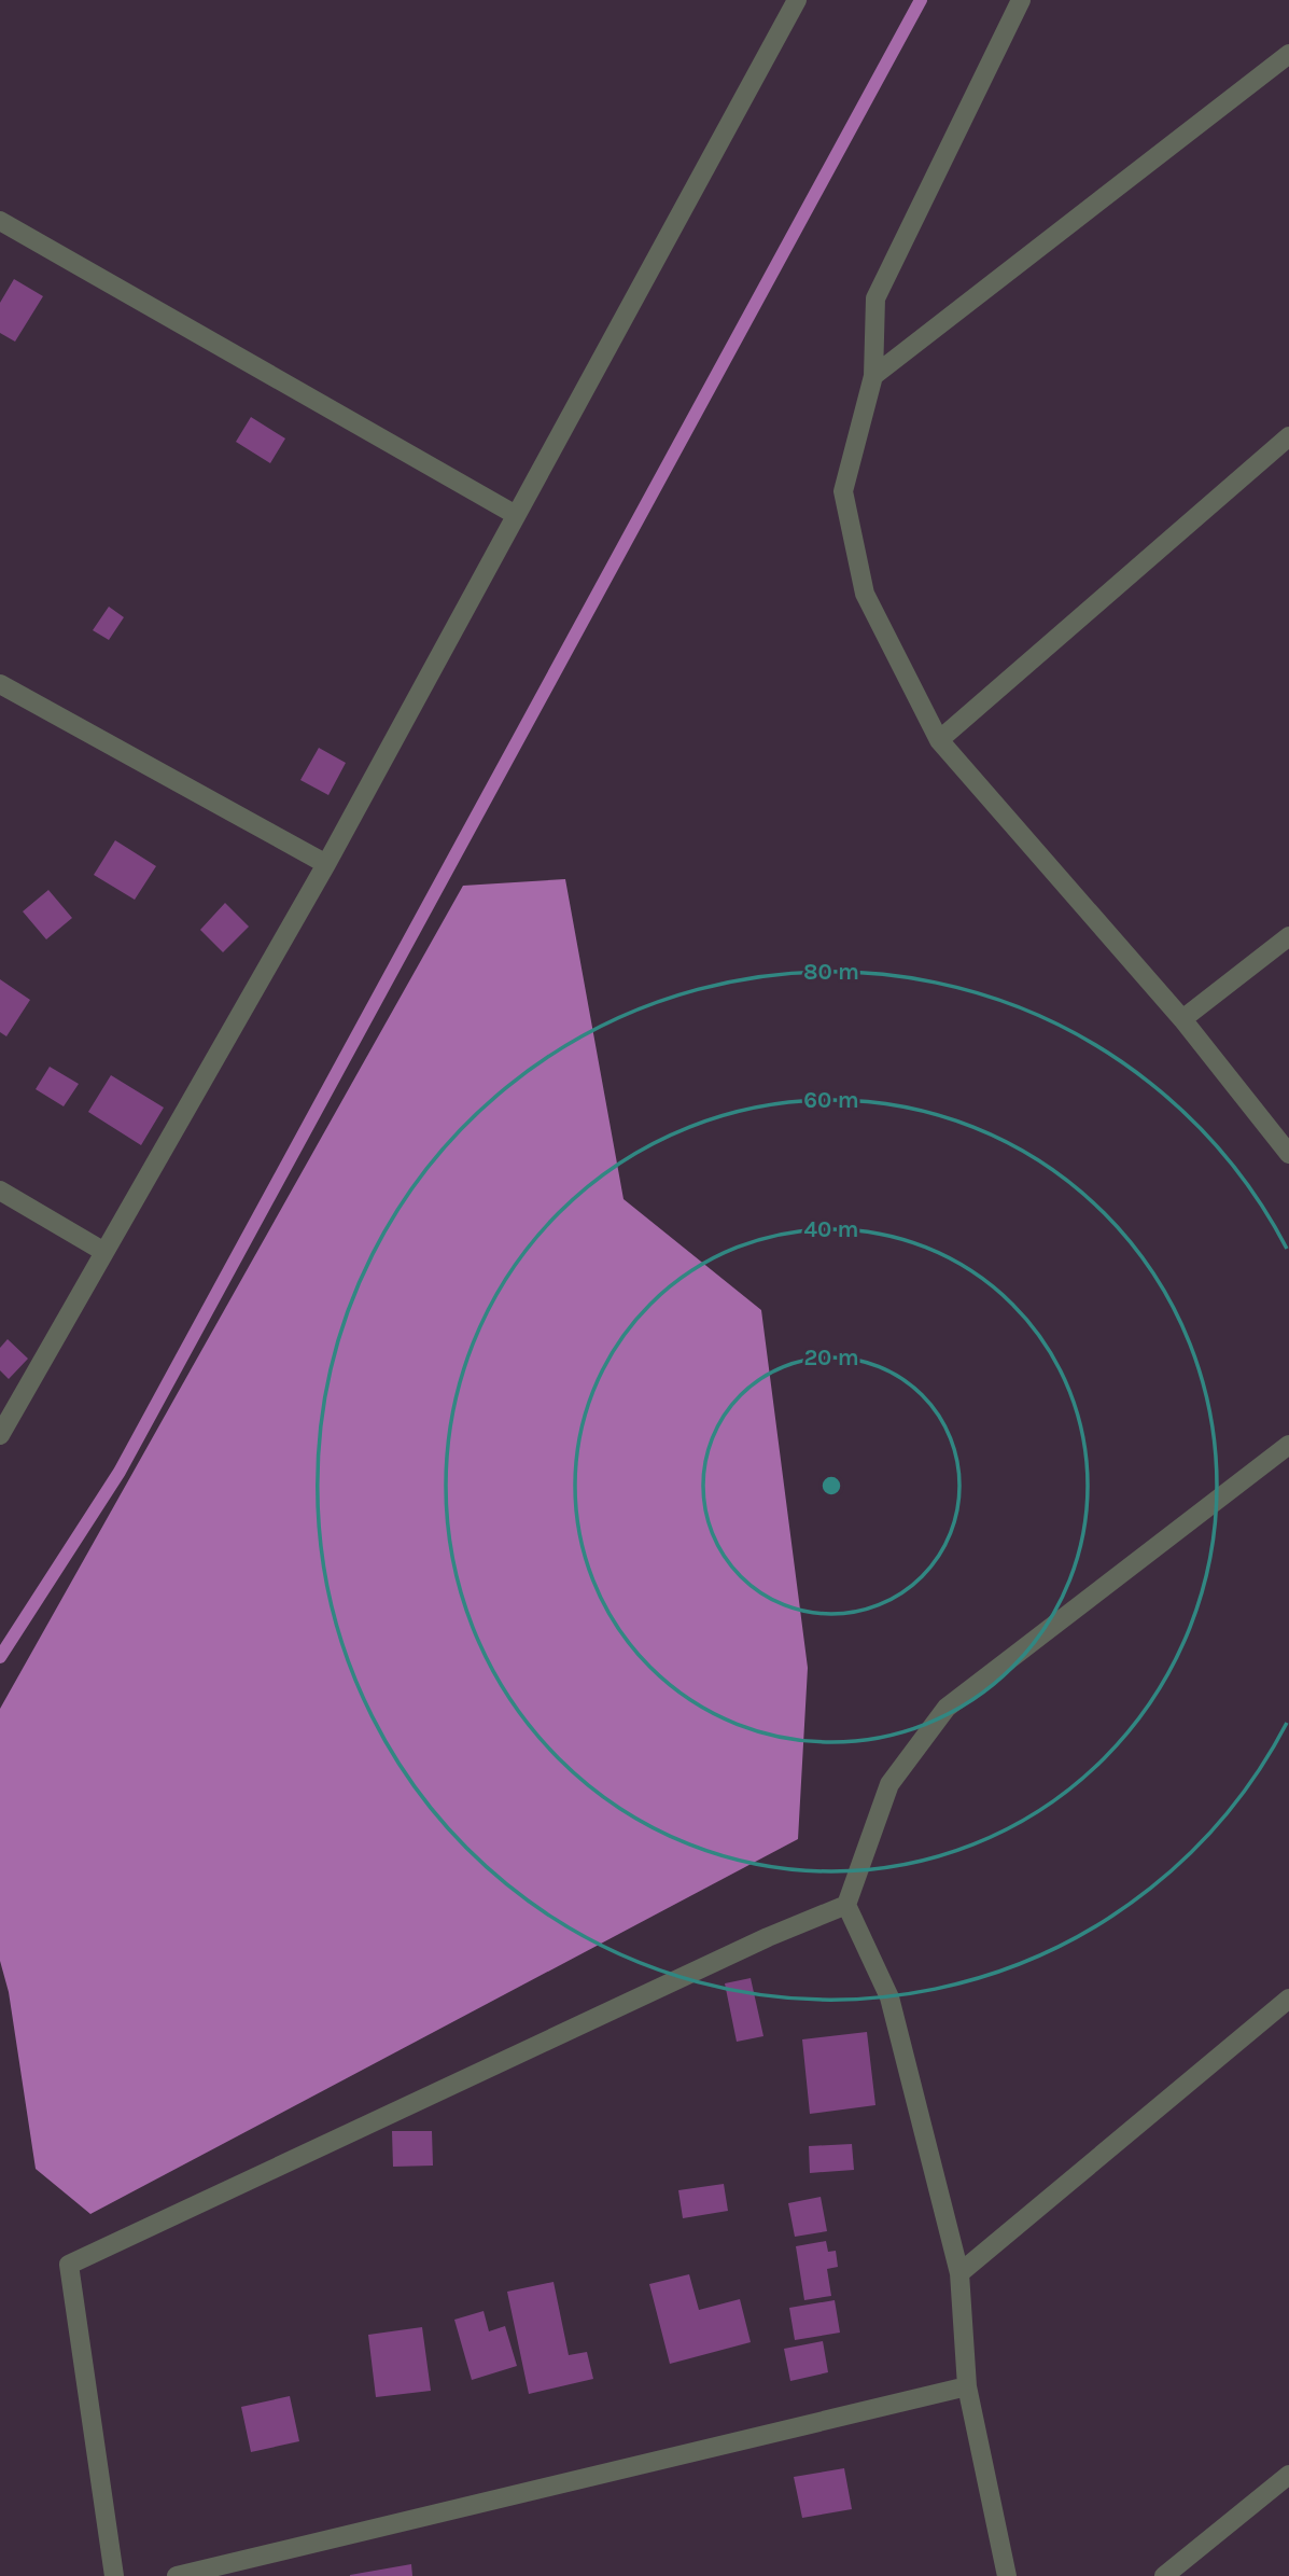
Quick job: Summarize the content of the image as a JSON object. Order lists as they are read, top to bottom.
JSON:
{
  "rings": [
    "80 m",
    "60 m",
    "40 m",
    "20 m"
  ]
}
